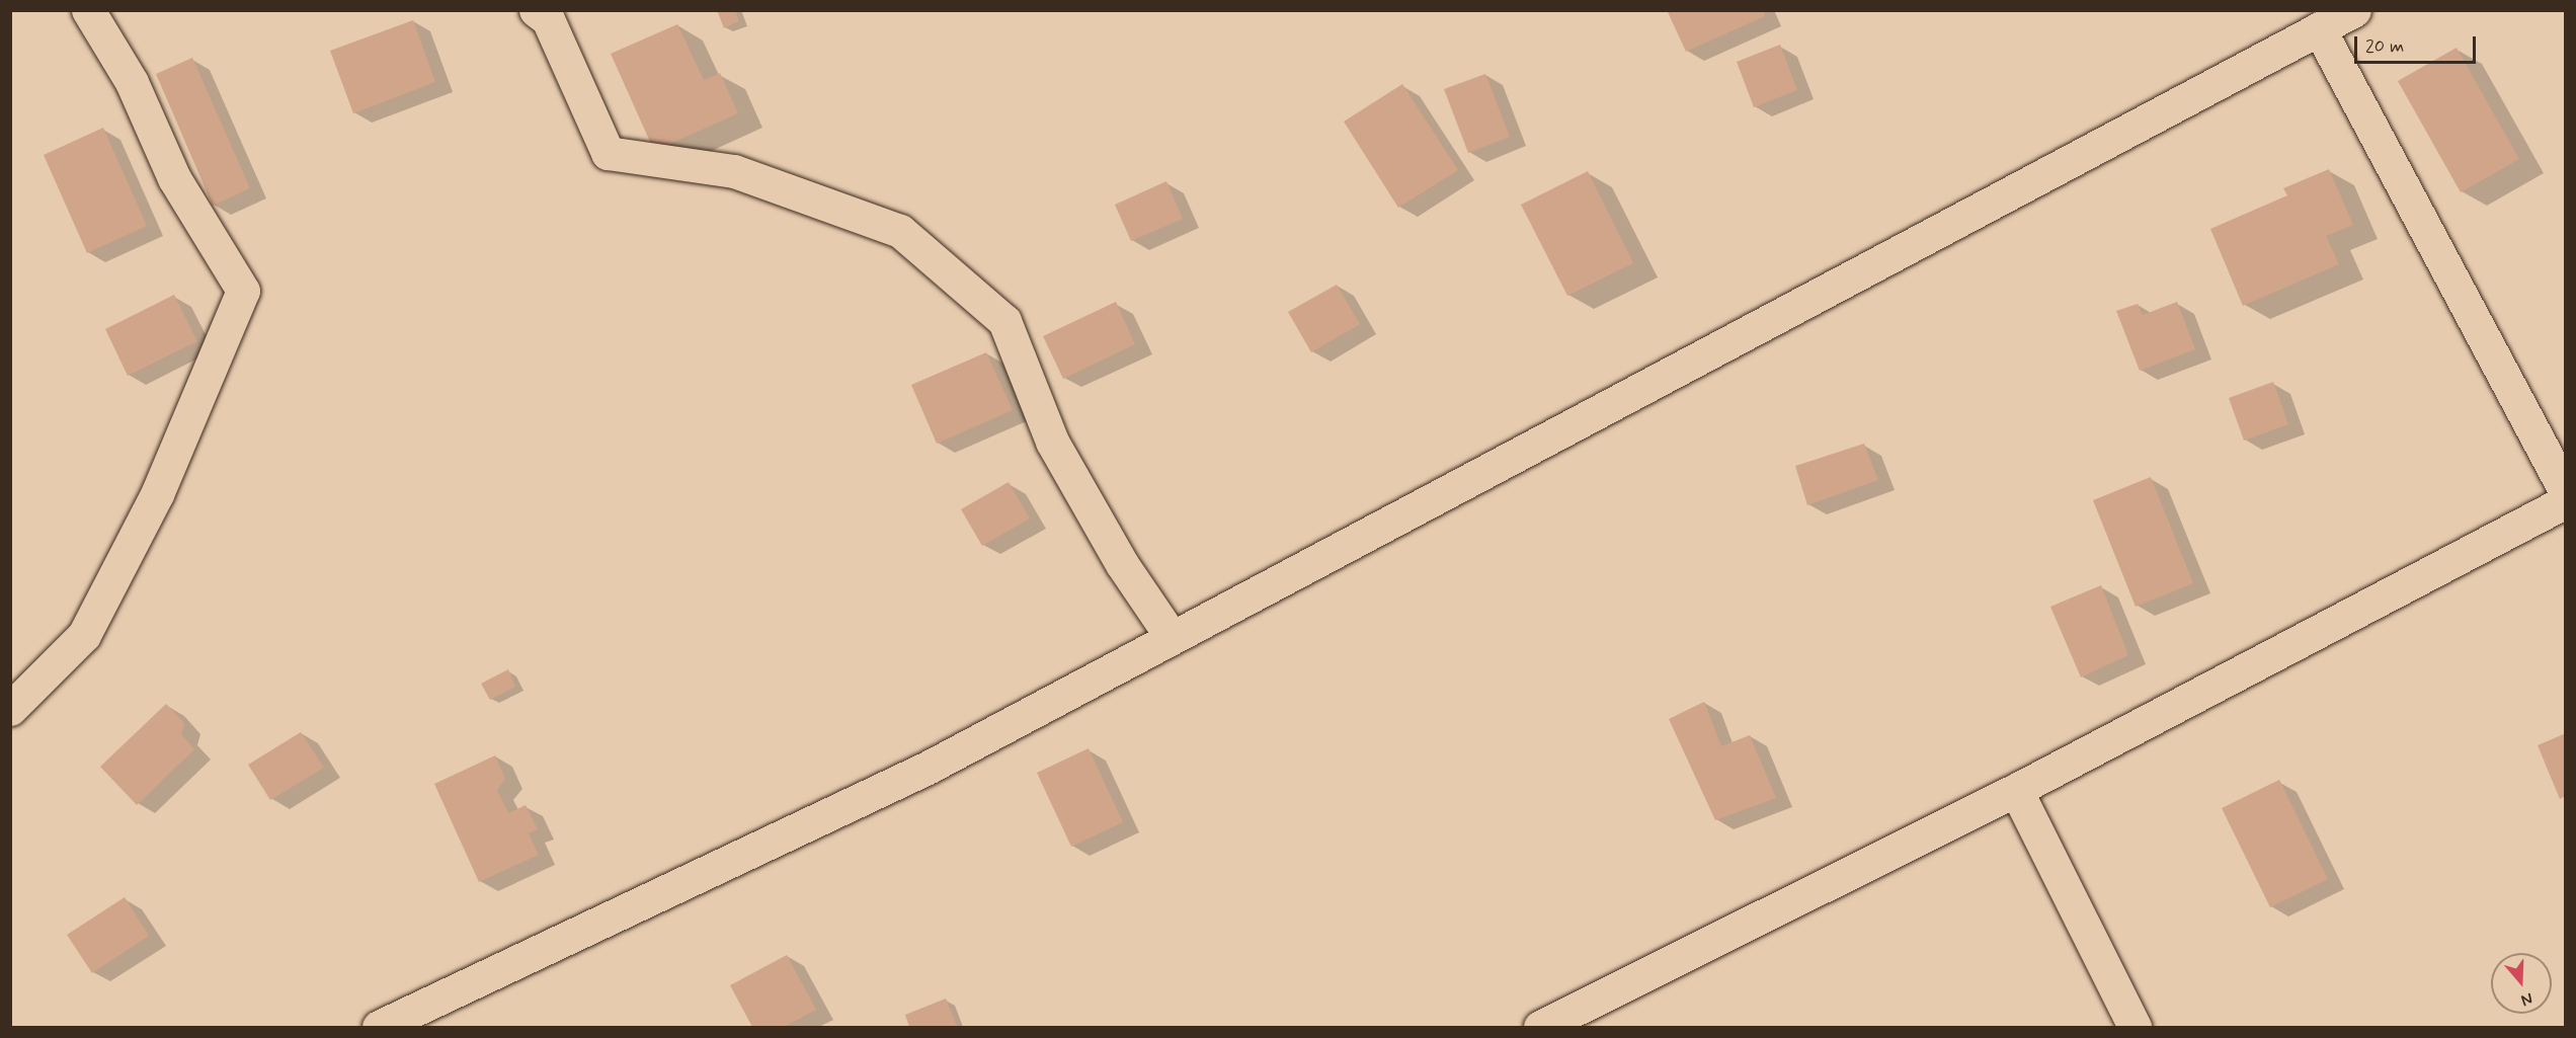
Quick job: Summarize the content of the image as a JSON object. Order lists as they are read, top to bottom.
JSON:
{
  "scale_bar": "20 m",
  "north": "bottom"
}
